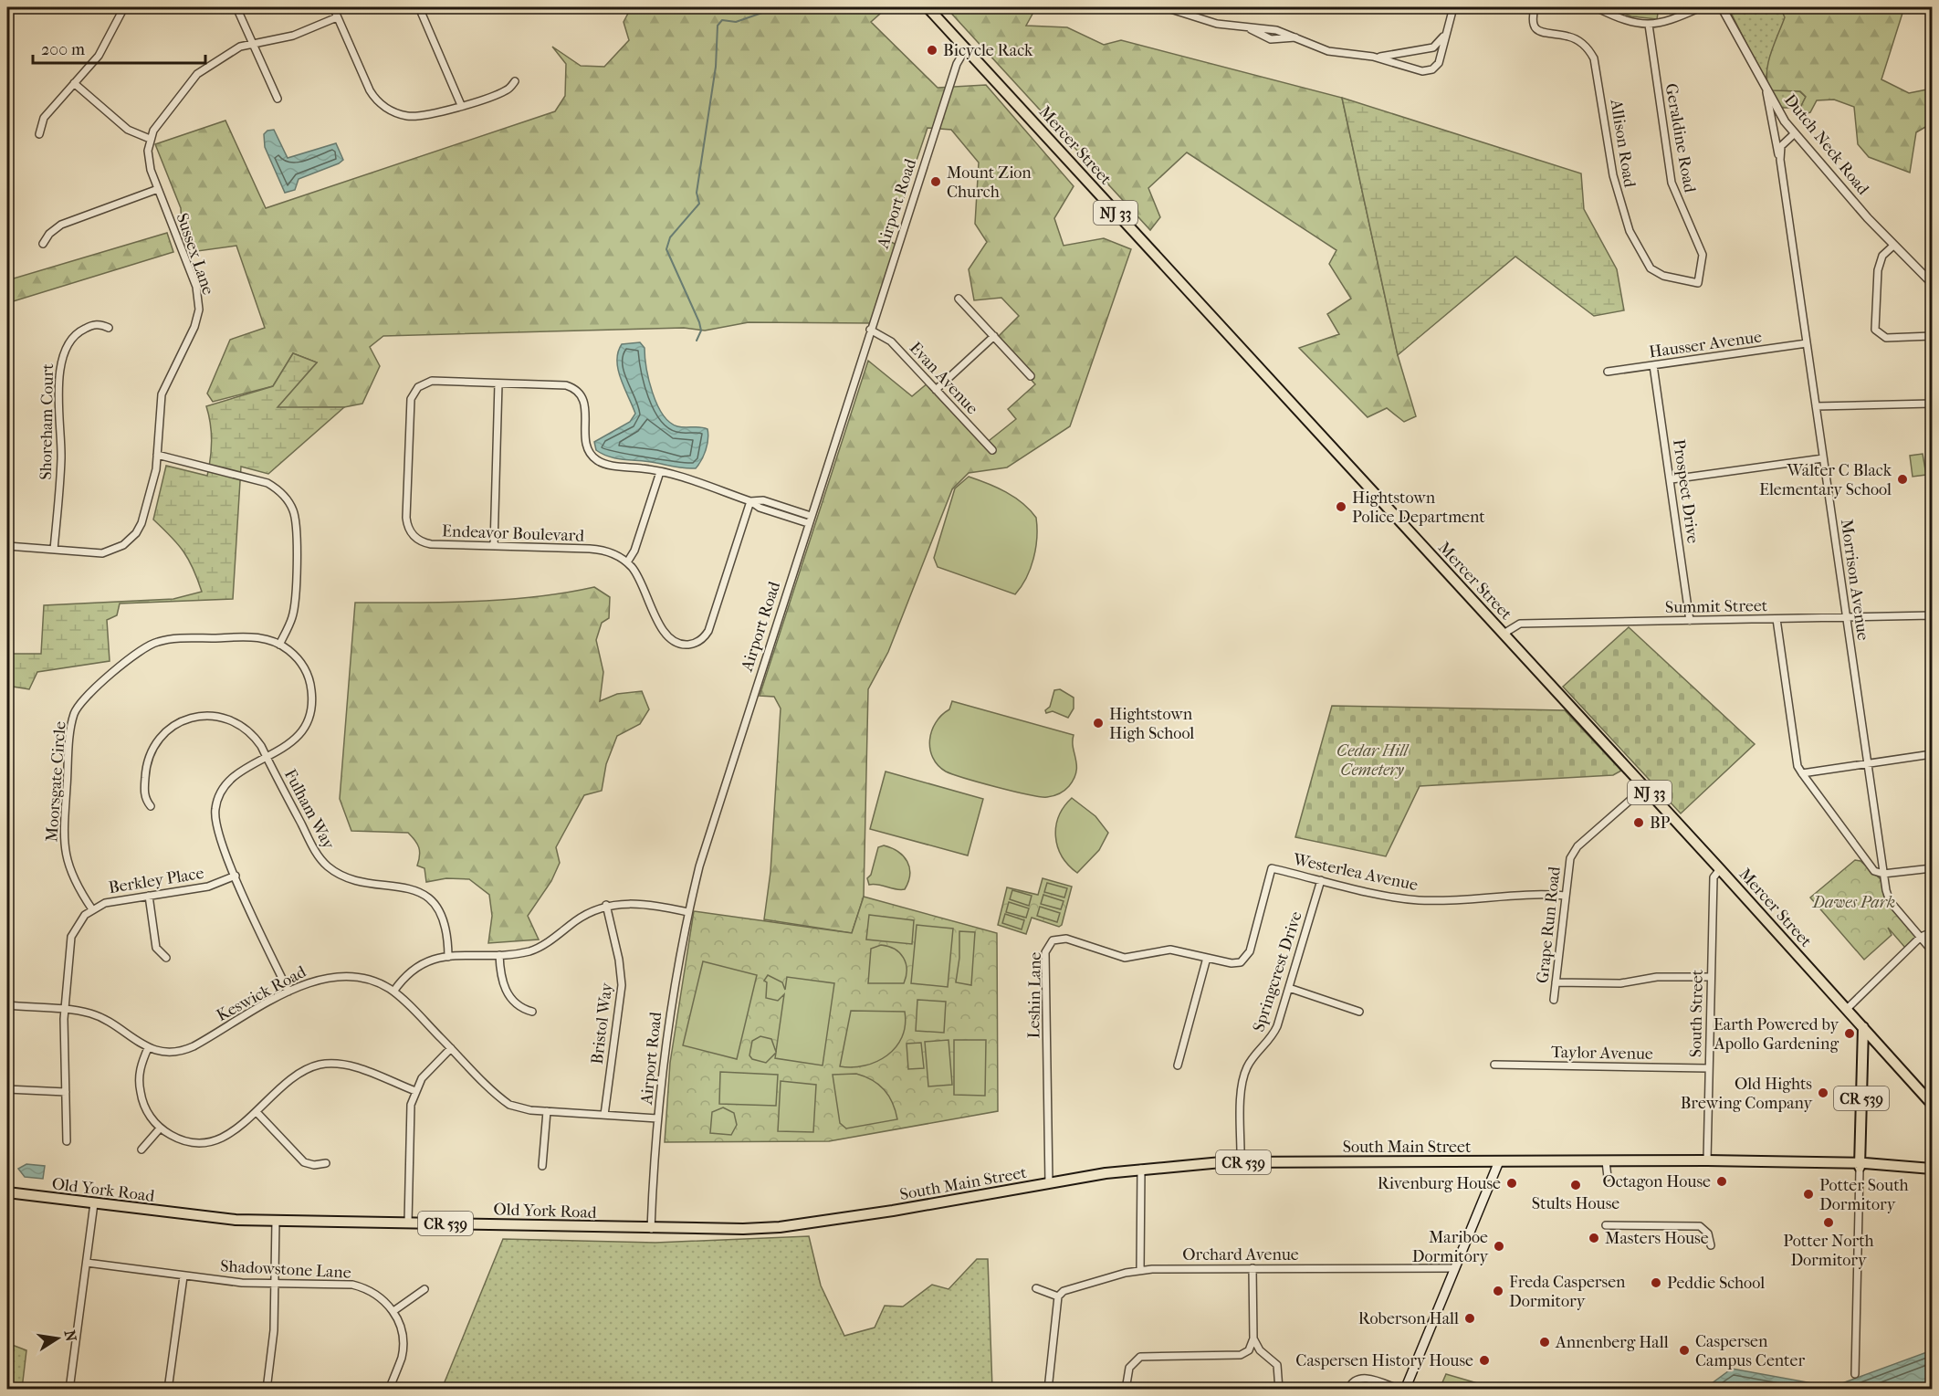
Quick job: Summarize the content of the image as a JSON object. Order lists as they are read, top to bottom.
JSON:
{
  "streets": {
    "main road": [
      "Mercer Street",
      "NJ 33",
      "CR 539",
      "South Main Street",
      "Old York Road"
    ],
    "street": [
      "Geraldine Road",
      "Allison Road",
      "Dutch Neck Road",
      "Airport Road",
      "Sussex Lane",
      "Hausser Avenue",
      "Evan Avenue",
      "Shoreham Court",
      "Prospect Drive",
      "Endeavor Boulevard",
      "Morrison Avenue",
      "Summit Street",
      "Moorsgate Circle",
      "Fulham Way",
      "Westerlea Avenue",
      "Berkley Place",
      "Grape Run Road",
      "Springcrest Drive",
      "Keswick Road",
      "Leshin Lane",
      "South Street",
      "Bristol Way",
      "Taylor Avenue",
      "Orchard Avenue",
      "Shadowstone Lane"
    ]
  },
  "crossings": [
    ["Geraldine Road", "Allison Road"],
    ["Dutch Neck Road", "Morrison Avenue"],
    ["Mercer Street", "Airport Road"],
    ["Mercer Street", "Summit Street"],
    ["Mercer Street", "Grape Run Road"],
    ["Mercer Street", "South Street"],
    ["Mercer Street", "CR 539"],
    ["Airport Road", "Evan Avenue"],
    ["Airport Road", "Endeavor Boulevard"],
    ["Airport Road", "Keswick Road"],
    ["Airport Road", "Old York Road"],
    ["Sussex Lane", "Shoreham Court"],
    ["Hausser Avenue", "Prospect Drive"],
    ["Hausser Avenue", "Morrison Avenue"],
    ["Prospect Drive", "Summit Street"],
    ["Morrison Avenue", "Summit Street"],
    ["Moorsgate Circle", "Fulham Way"],
    ["Moorsgate Circle", "Berkley Place"],
    ["Moorsgate Circle", "Keswick Road"],
    ["Westerlea Avenue", "Grape Run Road"],
    ["Westerlea Avenue", "Springcrest Drive"],
    ["Westerlea Avenue", "Leshin Lane"],
    ["Berkley Place", "Keswick Road"],
    ["Springcrest Drive", "South Main Street"],
    ["Keswick Road", "Bristol Way"],
    ["Leshin Lane", "South Main Street"],
    ["South Street", "Taylor Avenue"],
    ["South Street", "South Main Street"],
    ["CR 539", "South Main Street"],
    ["South Main Street", "Old York Road"]
  ],
  "parks": ["Cedar Hill Cemetery", "Dawes Park"],
  "places": [
    "Bicycle Rack",
    "Mount Zion Church",
    "Walter C Black Elementary School",
    "Hightstown Police Department",
    "Hightstown High School",
    "BP",
    "Earth Powered by Apollo Gardening",
    "Old Hights Brewing Company",
    "Octagon House",
    "Rivenburg House",
    "Stults House",
    "Potter South Dormitory",
    "Potter North Dormitory",
    "Masters House",
    "Mariboe Dormitory",
    "Peddie School",
    "Freda Caspersen Dormitory",
    "Roberson Hall",
    "Annenberg Hall",
    "Caspersen Campus Center",
    "Caspersen History House"
  ],
  "scale_bar": "200 m",
  "north": "right"
}
